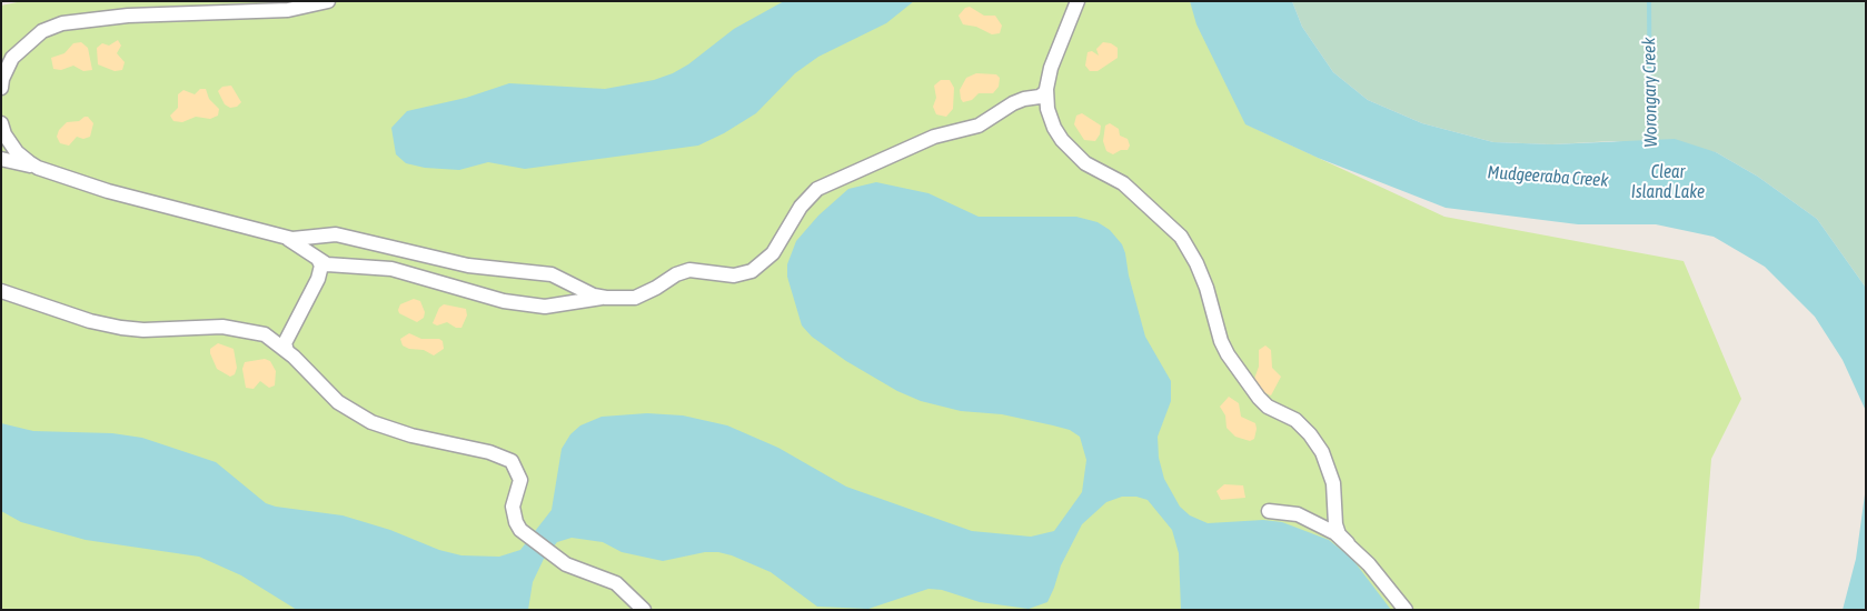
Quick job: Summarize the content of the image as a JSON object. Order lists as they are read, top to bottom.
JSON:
{
  "water": ["Worongary Creek", "Clear Island Lake", "Mudgeeraba Creek"]
}
